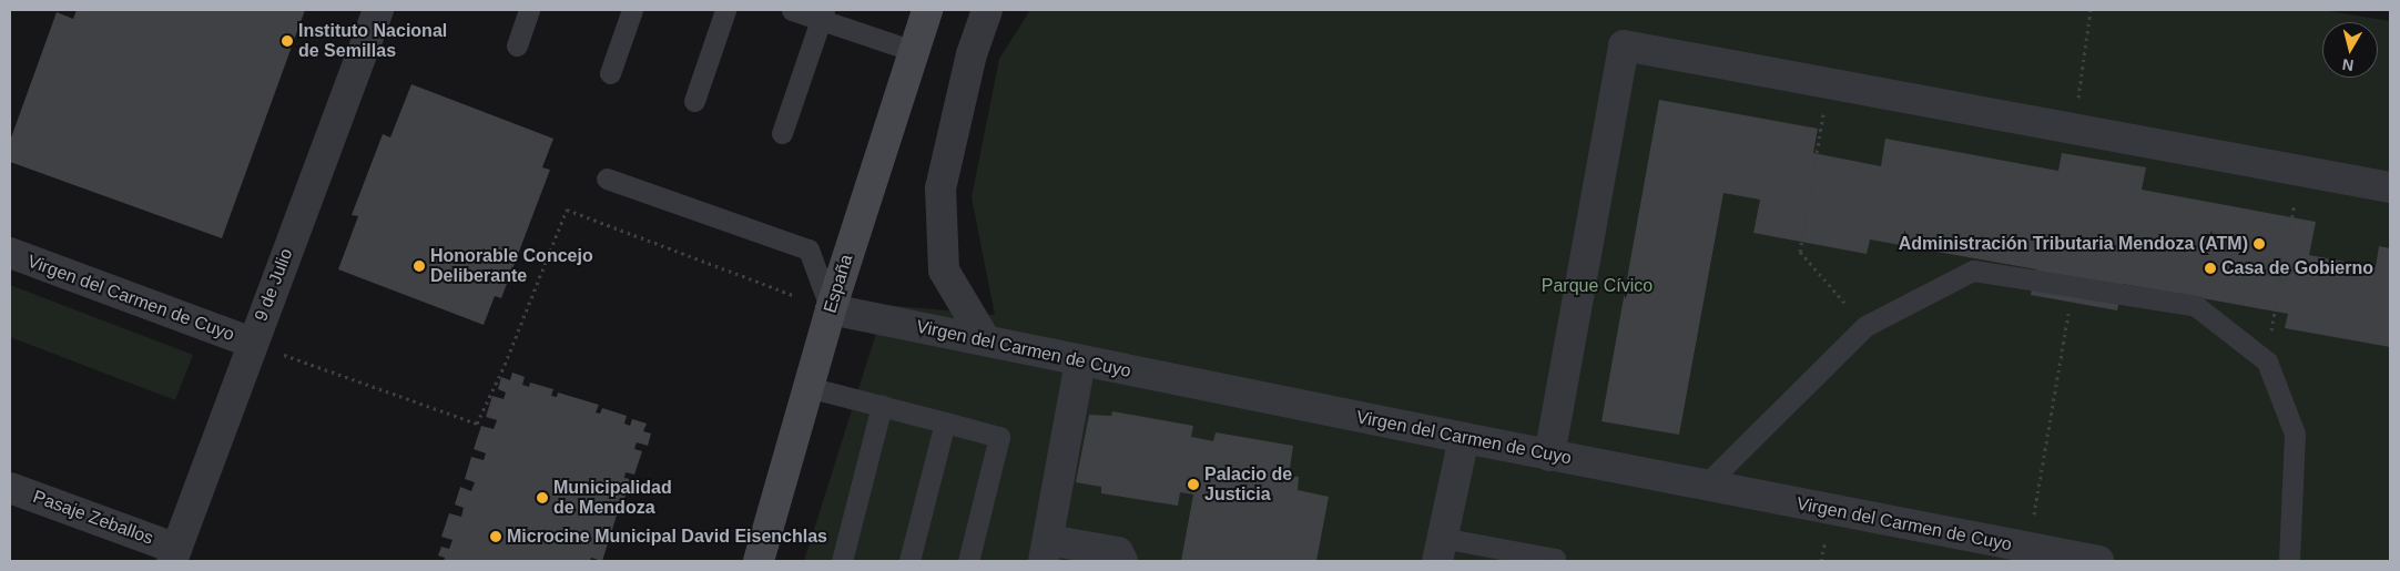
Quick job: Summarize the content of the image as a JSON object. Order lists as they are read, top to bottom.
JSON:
{
  "streets": {
    "street": [
      "España",
      "9 de Julio",
      "Virgen del Carmen de Cuyo",
      "Pasaje Zeballos"
    ]
  },
  "crossings": [
    ["España", "Virgen del Carmen de Cuyo"],
    ["9 de Julio", "Virgen del Carmen de Cuyo"],
    ["9 de Julio", "Pasaje Zeballos"]
  ],
  "parks": ["Parque Cívico"],
  "places": [
    "Instituto Nacional de Semillas",
    "Administración Tributaria Mendoza (ATM)",
    "Honorable Concejo Deliberante",
    "Casa de Gobierno",
    "Palacio de Justicia",
    "Municipalidad de Mendoza",
    "Microcine Municipal David Eisenchlas"
  ],
  "north": "bottom"
}
